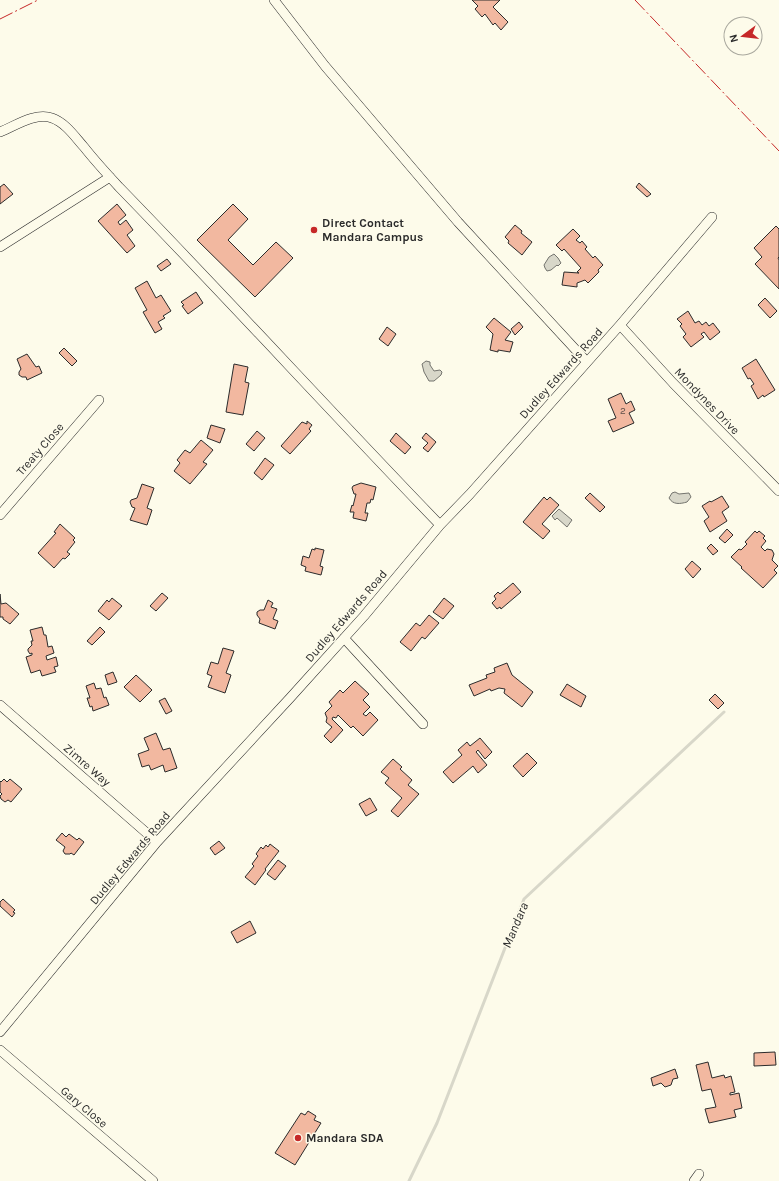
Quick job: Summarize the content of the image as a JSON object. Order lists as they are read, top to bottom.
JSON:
{
  "streets": {
    "street": [
      "Dudley Edwards Road",
      "Mondynes Drive",
      "Treaty Close",
      "Zimre Way",
      "Gary Close"
    ]
  },
  "crossings": [
    ["Dudley Edwards Road", "Mondynes Drive"],
    ["Dudley Edwards Road", "Zimre Way"]
  ],
  "water": ["Mandara"],
  "places": ["Direct Contact Mandara Campus", "Mandara SDA"],
  "house_numbers": ["2"],
  "north": "left"
}
